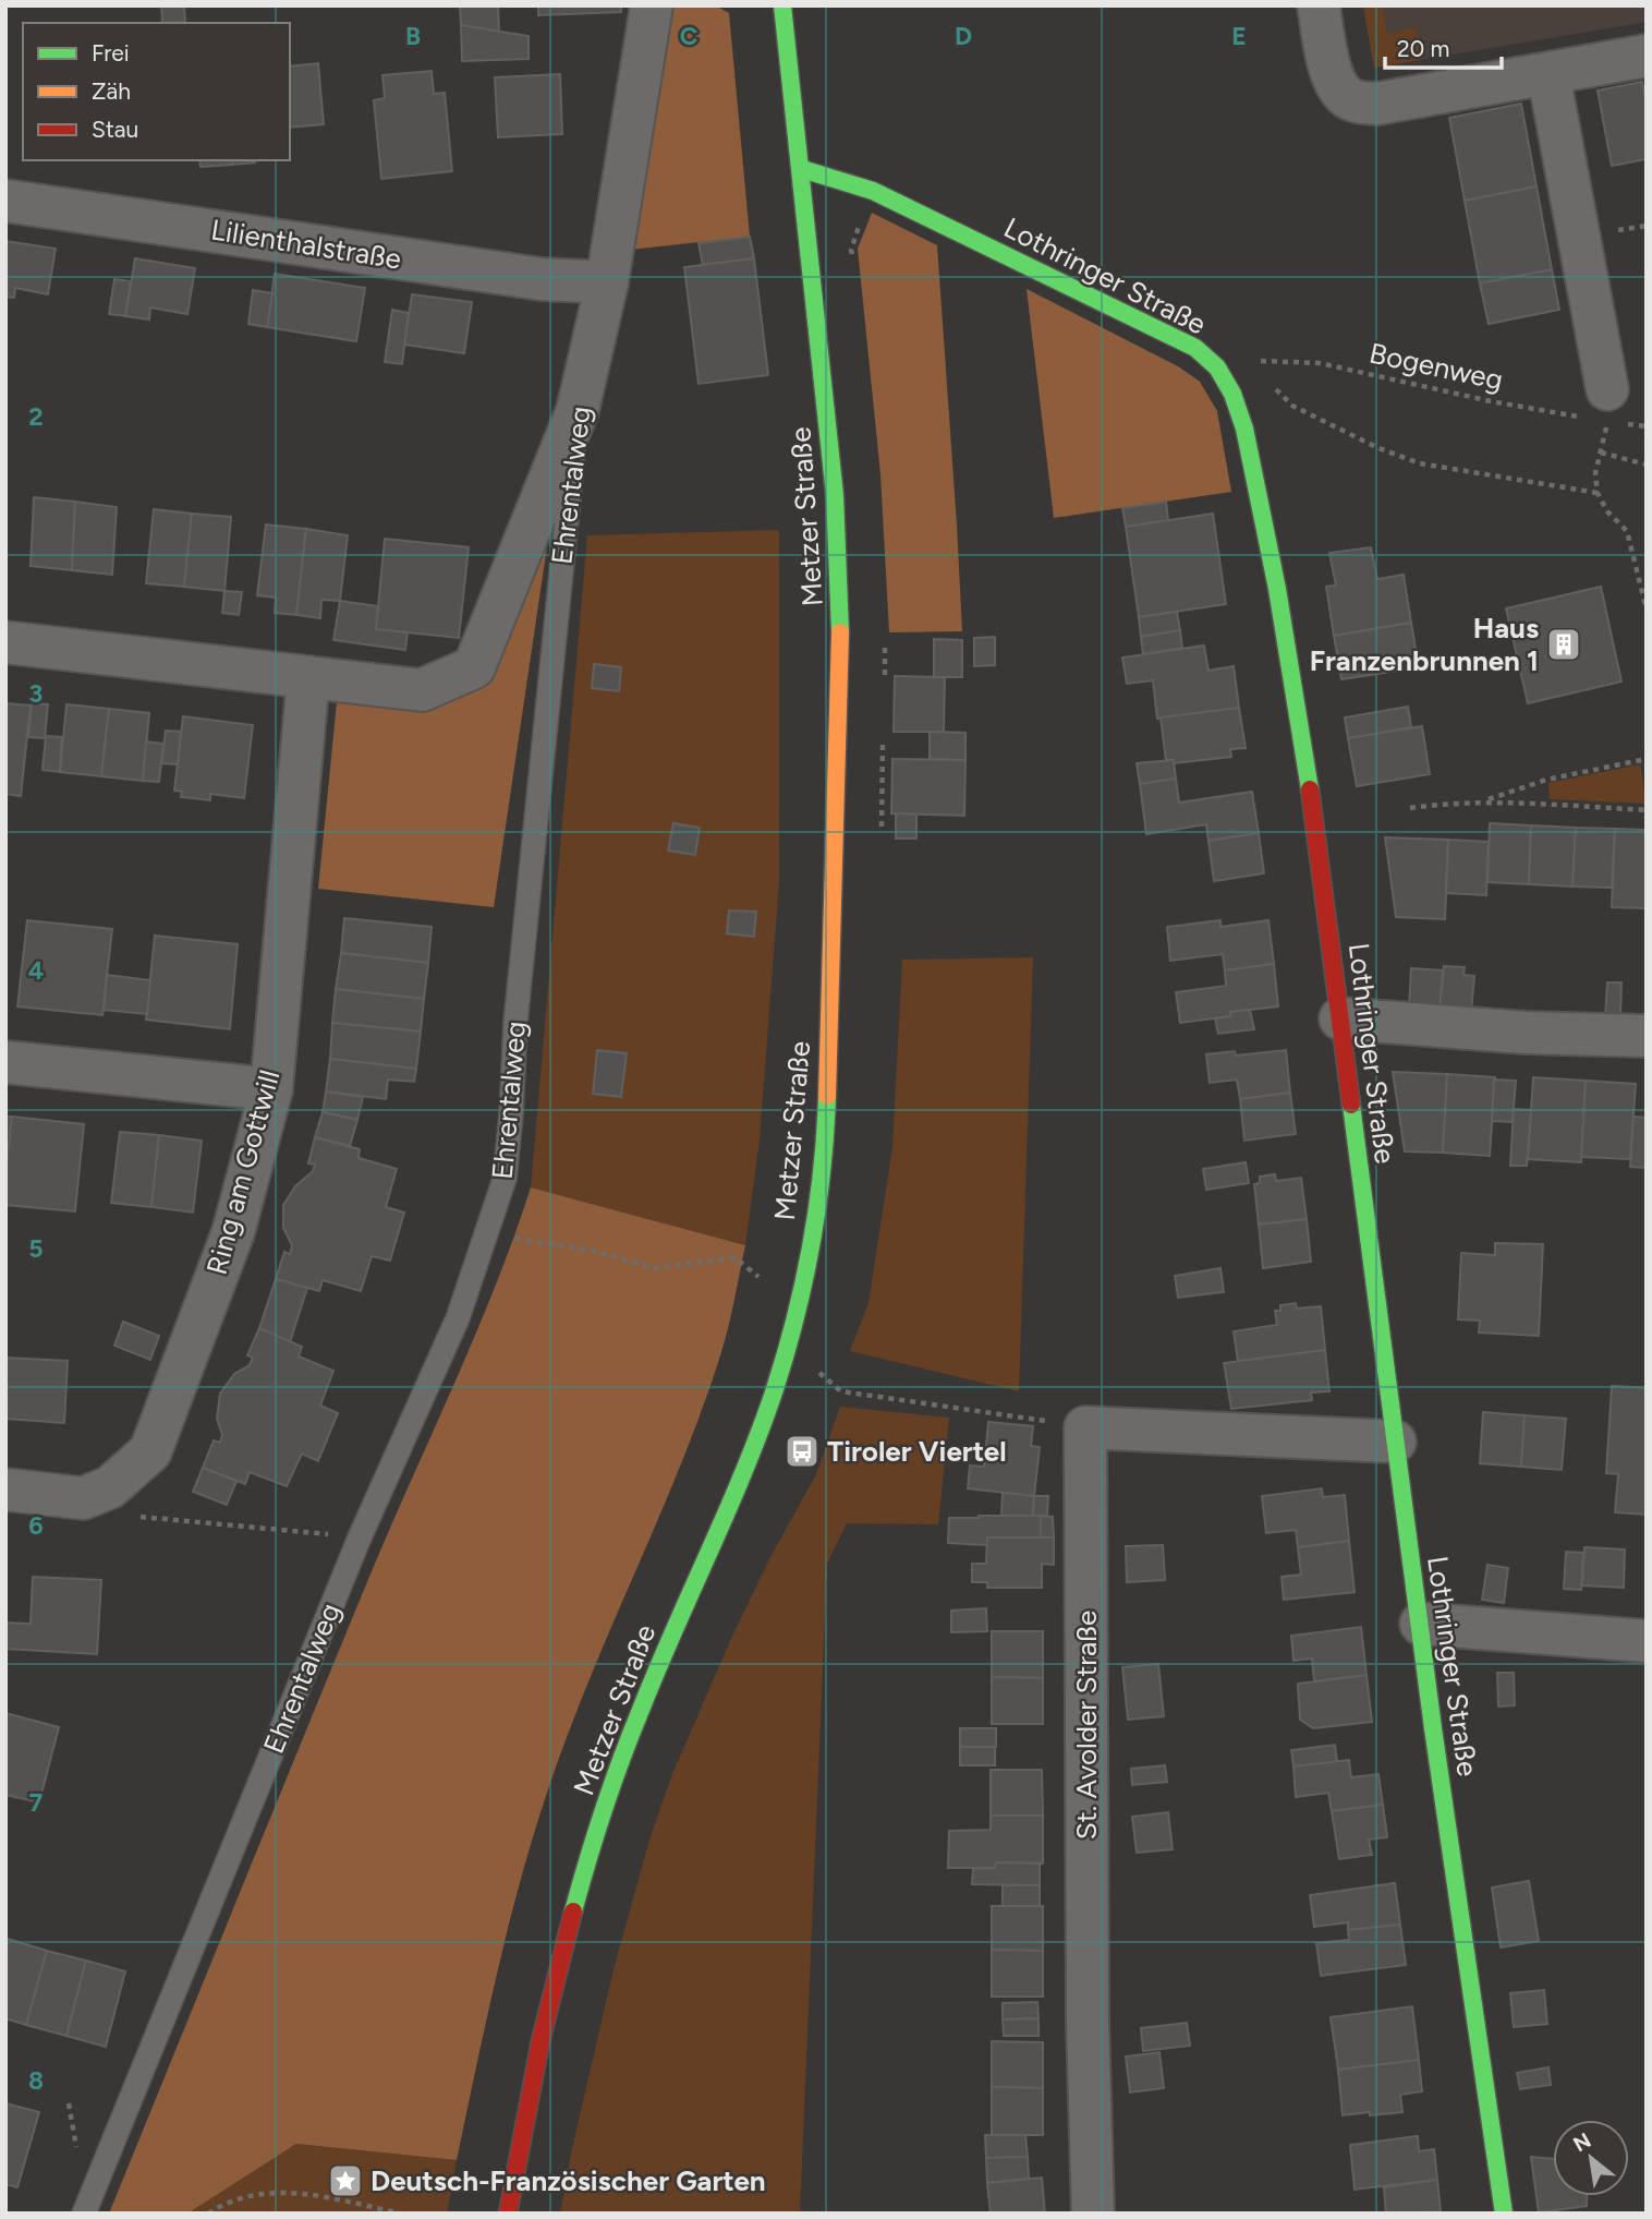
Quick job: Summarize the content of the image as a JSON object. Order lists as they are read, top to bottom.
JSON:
{
  "streets": {
    "street": [
      "Lilienthalstraße",
      "Lothringer Straße",
      "Ehrentalweg",
      "Metzer Straße",
      "Ring am Gottwill",
      "St. Avolder Straße"
    ],
    "path": ["Bogenweg"]
  },
  "crossings": [
    ["Lilienthalstraße", "Ehrentalweg"],
    ["Lothringer Straße", "Bogenweg"],
    ["Lothringer Straße", "Metzer Straße"]
  ],
  "places": {
    "building": ["Haus Franzenbrunnen 1"],
    "bus stop": ["Tiroler Viertel"],
    "place": ["Deutsch-Französischer Garten"]
  },
  "legend": ["Frei", "Zäh", "Stau"],
  "scale_bar": "20 m",
  "north": "top left",
  "grid": {
    "columns": [
      "B",
      "C",
      "D",
      "E"
    ],
    "rows": [
      "2",
      "3",
      "4",
      "5",
      "6",
      "7",
      "8"
    ]
  }
}
